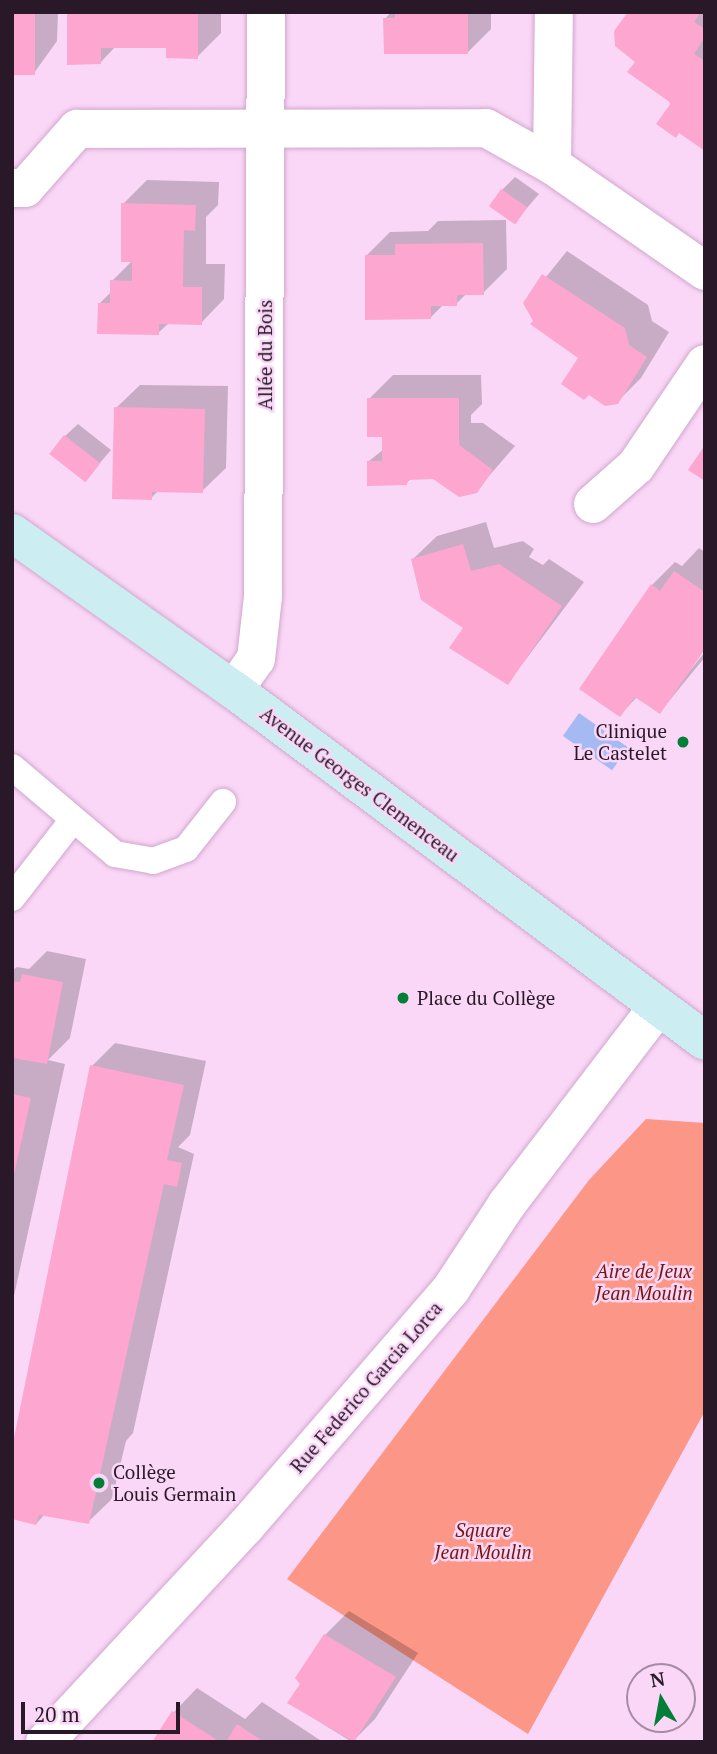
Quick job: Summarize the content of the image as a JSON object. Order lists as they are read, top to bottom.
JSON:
{
  "streets": {
    "street": ["Allée du Bois", "Avenue Georges Clemenceau", "Rue Federico Garcia Lorca"]
  },
  "crossings": [
    ["Allée du Bois", "Avenue Georges Clemenceau"],
    ["Avenue Georges Clemenceau", "Rue Federico Garcia Lorca"]
  ],
  "parks": ["Aire de Jeux Jean Moulin", "Square Jean Moulin"],
  "places": ["Clinique Le Castelet", "Place du Collège", "Collège Louis Germain"],
  "scale_bar": "20 m",
  "north": "top"
}
